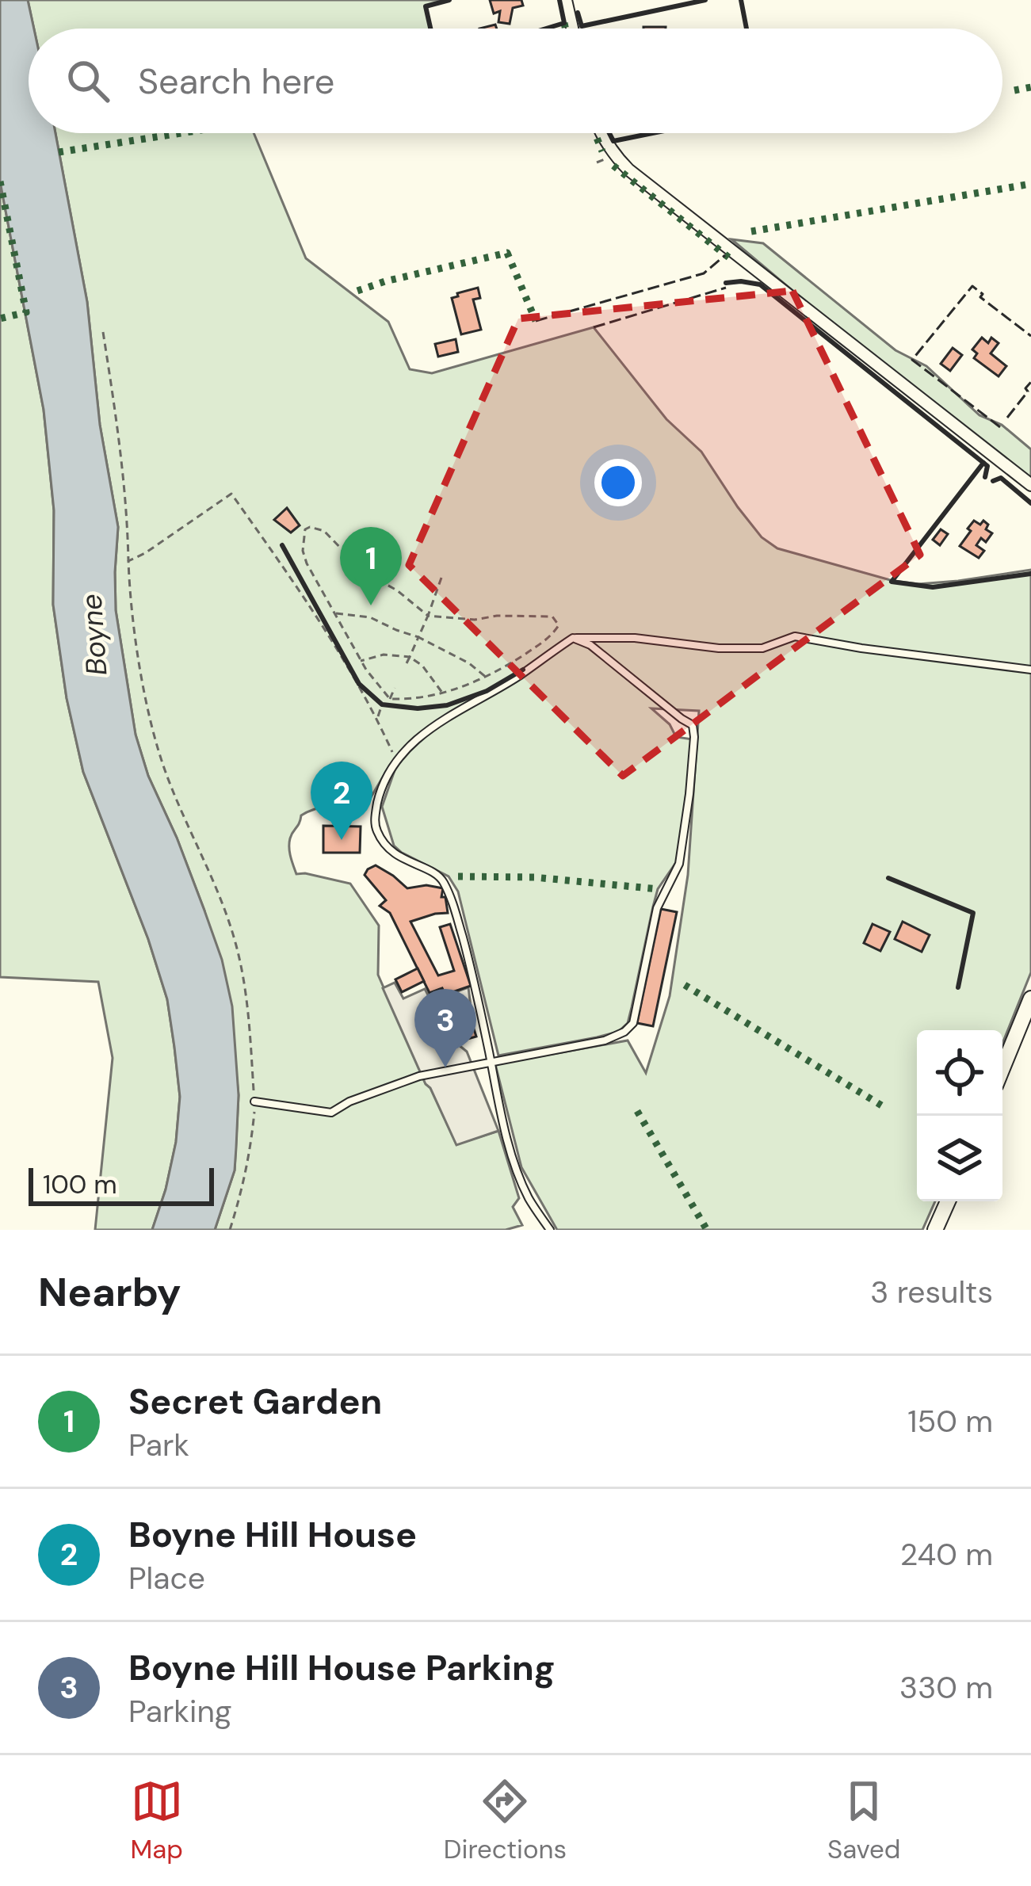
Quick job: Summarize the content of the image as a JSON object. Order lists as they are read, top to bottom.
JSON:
{
  "water": ["Boyne"],
  "scale_bar": "100 m",
  "page": {
    "search": "Search here",
    "pins": ["1", "2", "3"],
    "scale": "100 m",
    "heading": ["Nearby", "3 results"],
    "list": [
      {
        "mark": "1",
        "name": "Secret Garden",
        "note": "Park",
        "value": "150 m"
      },
      {
        "mark": "2",
        "name": "Boyne Hill House",
        "note": "Place",
        "value": "240 m"
      },
      {
        "mark": "3",
        "name": "Boyne Hill House Parking",
        "note": "Parking",
        "value": "330 m"
      }
    ],
    "nav": ["Map", "Directions", "Saved"]
  }
}
